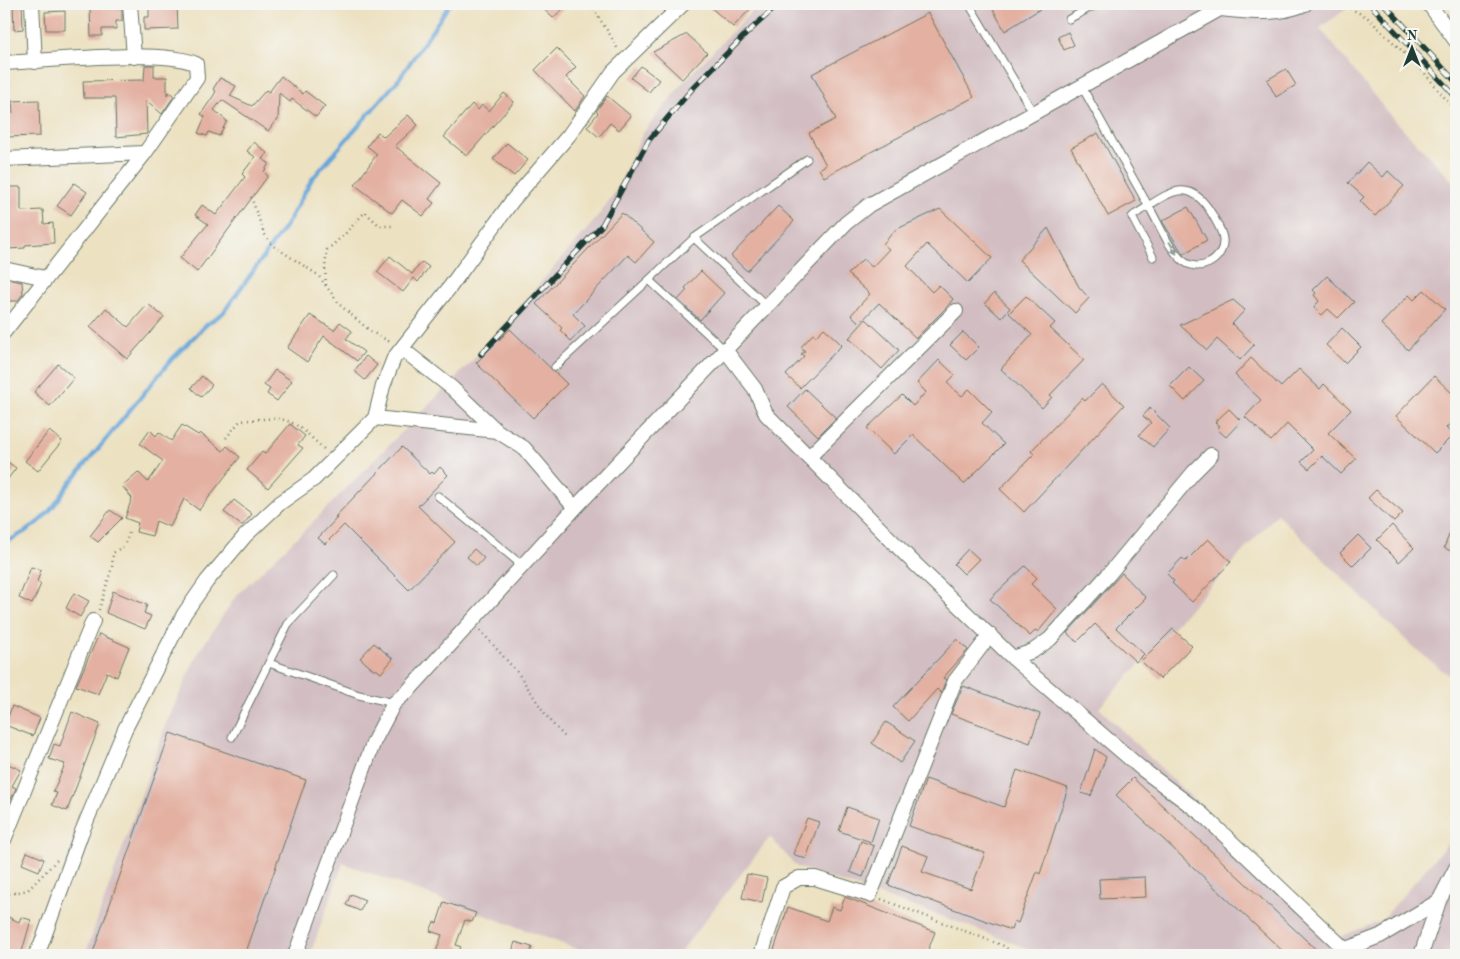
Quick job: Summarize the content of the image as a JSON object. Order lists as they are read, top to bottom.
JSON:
{
  "north": "top"
}
